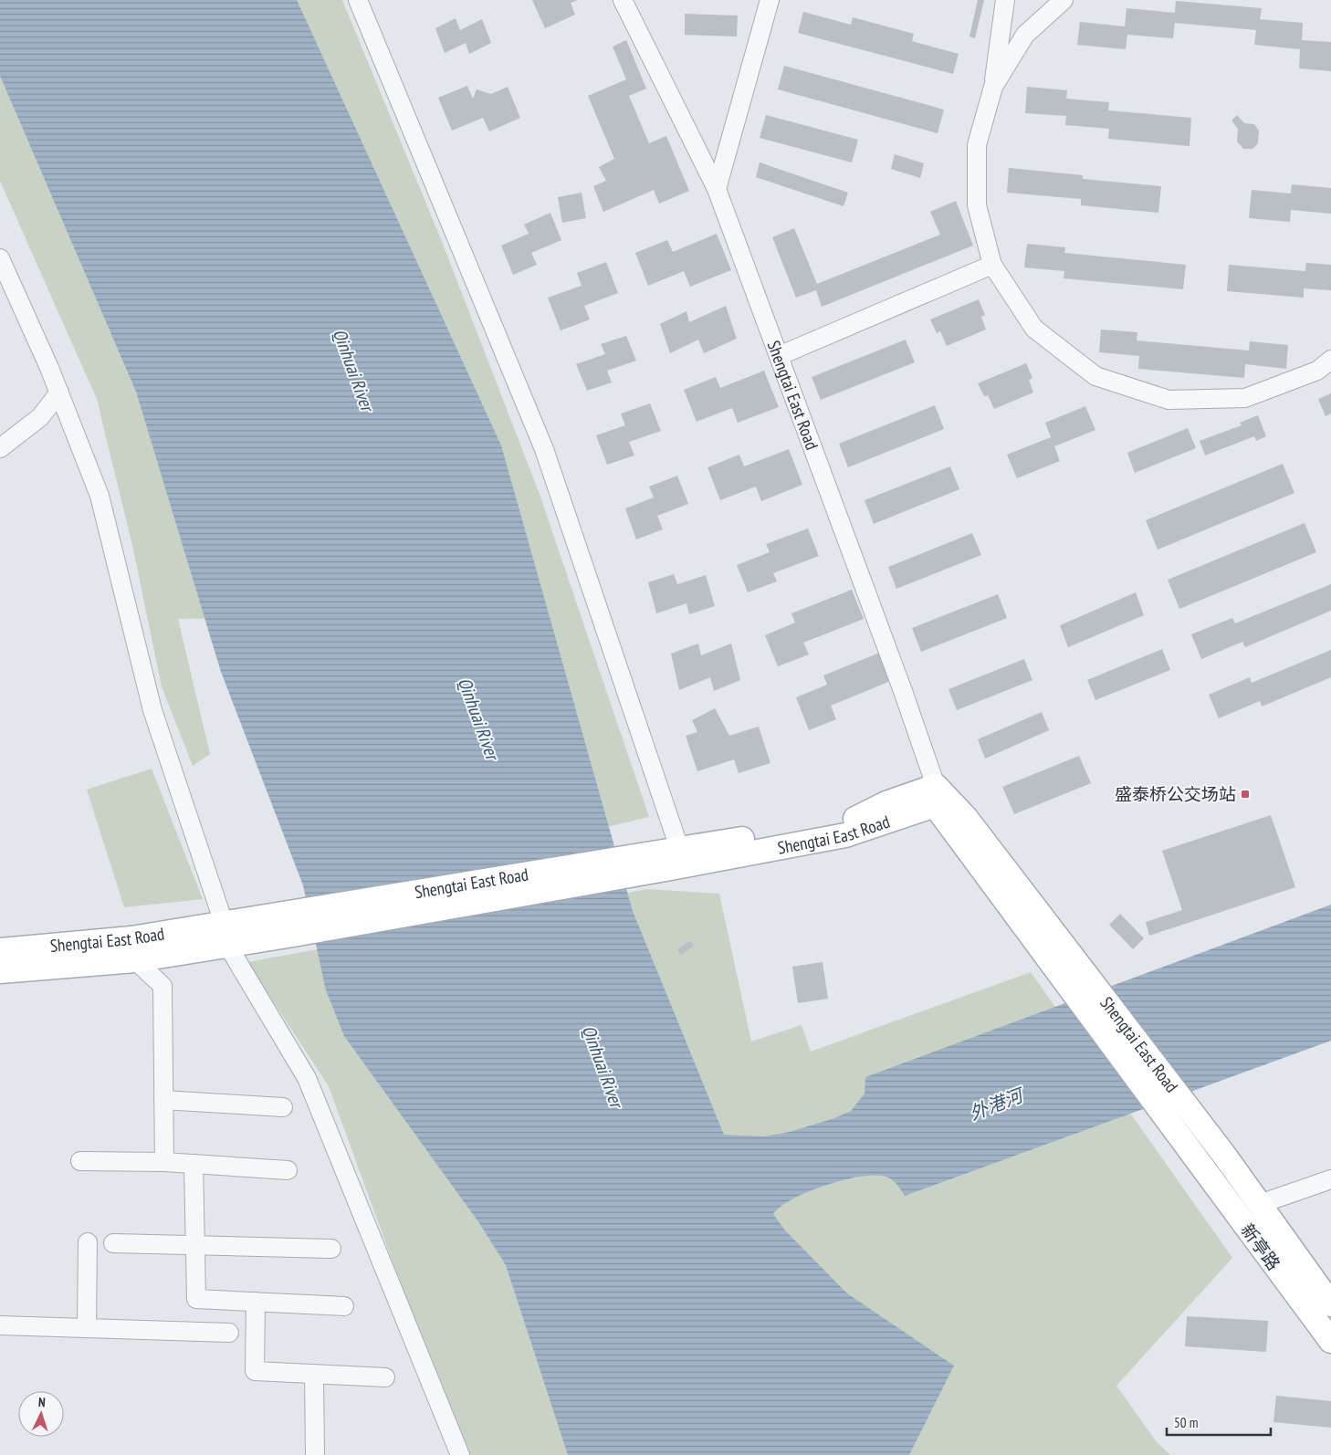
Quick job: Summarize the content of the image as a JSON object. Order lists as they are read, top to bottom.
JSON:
{
  "streets": {
    "main road": ["Shengtai East Road", "新亭路"]
  },
  "crossings": [
    ["Shengtai East Road", "新亭路"]
  ],
  "water": ["Qinhuai River", "外港河"],
  "places": {
    "transit": ["盛泰桥公交场站"]
  },
  "scale_bar": "50 m",
  "north": "top"
}
